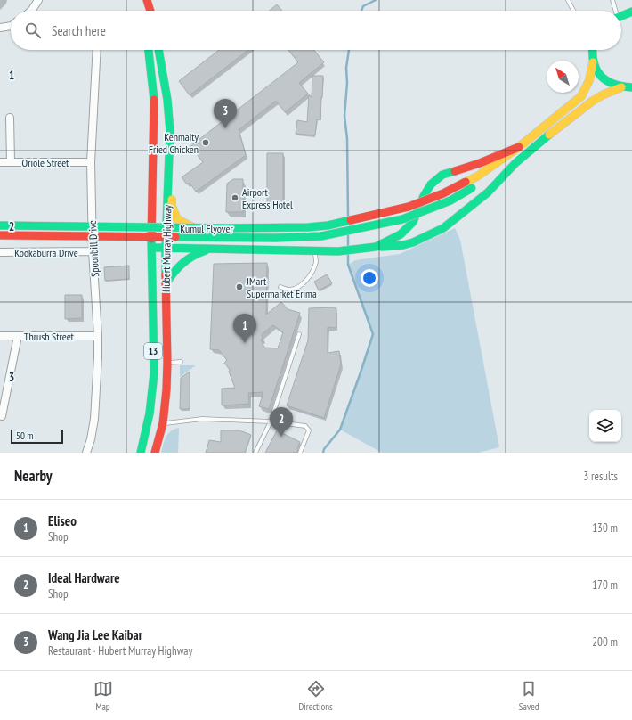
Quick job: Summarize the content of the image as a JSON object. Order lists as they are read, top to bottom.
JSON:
{
  "streets": {
    "highway": ["Kumul Flyover", "Hubert Murray Highway", "13"],
    "street": [
      "Oriole Street",
      "Spoonbill Drive",
      "Kookaburra Drive",
      "Thrush Street"
    ]
  },
  "crossings": [
    ["Oriole Street", "Spoonbill Drive"],
    ["Spoonbill Drive", "Kookaburra Drive"],
    ["Spoonbill Drive", "Thrush Street"]
  ],
  "places": ["Kenmaity Fried Chicken", "Airport Express Hotel", "JMart Supermarket Erima"],
  "scale_bar": "50 m",
  "north": "top left",
  "page": {
    "search": "Search here",
    "pins": ["3", "1", "2"],
    "scale": "50 m",
    "heading": ["Nearby", "3 results"],
    "list": [
      {
        "mark": "1",
        "name": "Eliseo",
        "note": "Shop",
        "value": "130 m"
      },
      {
        "mark": "2",
        "name": "Ideal Hardware",
        "note": "Shop",
        "value": "170 m"
      },
      {
        "mark": "3",
        "name": "Wang Jia Lee Kaibar",
        "note": "Restaurant · Hubert Murray Highway",
        "value": "200 m"
      }
    ],
    "nav": ["Map", "Directions", "Saved"]
  },
  "grid": {
    "rows": ["1", "2", "3"]
  }
}
